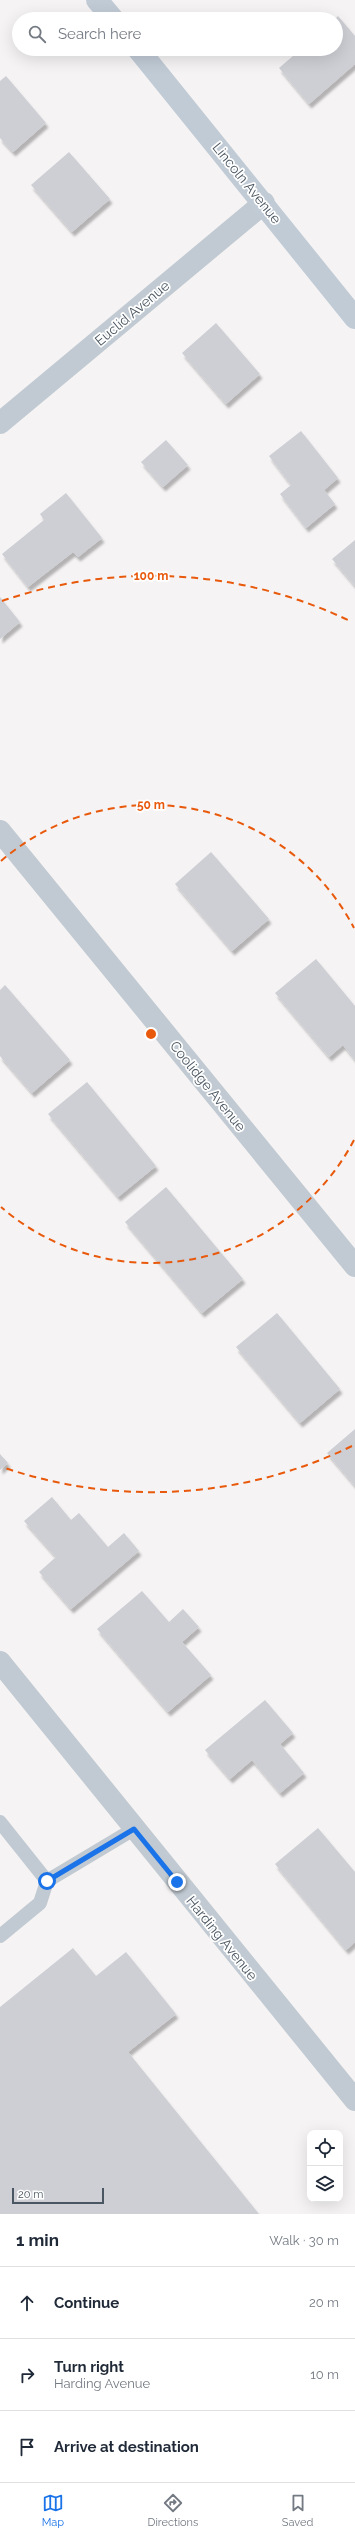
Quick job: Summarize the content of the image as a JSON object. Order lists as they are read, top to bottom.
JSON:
{
  "streets": {
    "street": [
      "Lincoln Avenue",
      "Euclid Avenue",
      "Coolidge Avenue",
      "Harding Avenue"
    ]
  },
  "crossings": [
    ["Lincoln Avenue", "Euclid Avenue"]
  ],
  "scale_bar": "20 m",
  "page": {
    "search": "Search here",
    "scale": "20 m",
    "heading": ["1 min", "Walk · 30 m"],
    "list": [
      ["Continue", "20 m"],
      ["Turn right", "Harding Avenue", "10 m"],
      "Arrive at destination"
    ],
    "nav": ["Map", "Directions", "Saved"]
  },
  "rings": ["100 m", "50 m"]
}
